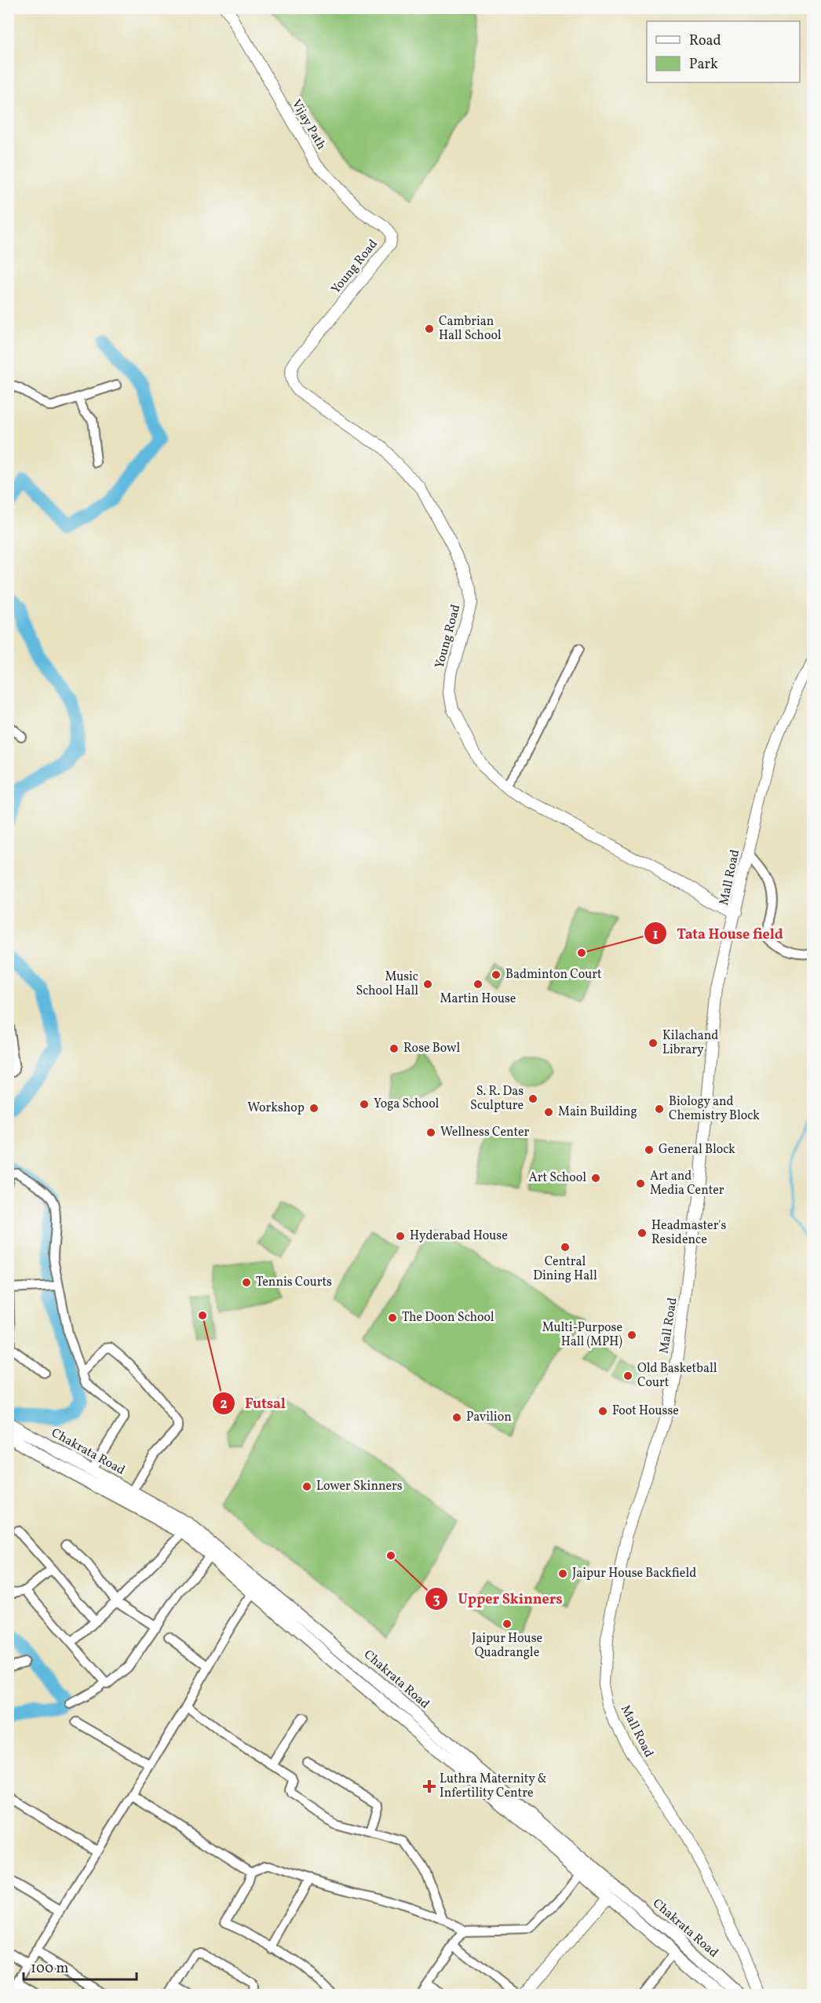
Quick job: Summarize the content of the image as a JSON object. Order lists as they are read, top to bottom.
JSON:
{
  "streets": {
    "main road": ["Chakrata Road"],
    "street": ["Vijay Path", "Young Road", "Mall Road"]
  },
  "crossings": [
    ["Vijay Path", "Young Road"],
    ["Young Road", "Mall Road"]
  ],
  "places": {
    "other": [
      "Cambrian Hall School",
      "Tata House field",
      "Badminton Court",
      "Music School Hall",
      "Martin House",
      "Kilachand Library",
      "Rose Bowl",
      "S. R. Das Sculpture",
      "Yoga School",
      "Workshop",
      "Biology and Chemistry Block",
      "Main Building",
      "Wellness Center",
      "General Block",
      "Art School",
      "Art and Media Center",
      "Headmaster's Residence",
      "Hyderabad House",
      "Central Dining Hall",
      "Tennis Courts",
      "Futsal",
      "The Doon School",
      "Multi-Purpose Hall (MPH)",
      "Old Basketball Court",
      "Foot Housse",
      "Pavilion",
      "Lower Skinners",
      "Upper Skinners",
      "Jaipur House Backfield",
      "Jaipur House Quadrangle"
    ],
    "health": ["Luthra Maternity & Infertility Centre"]
  },
  "legend": ["Road", "Park"],
  "scale_bar": "100 m"
}
